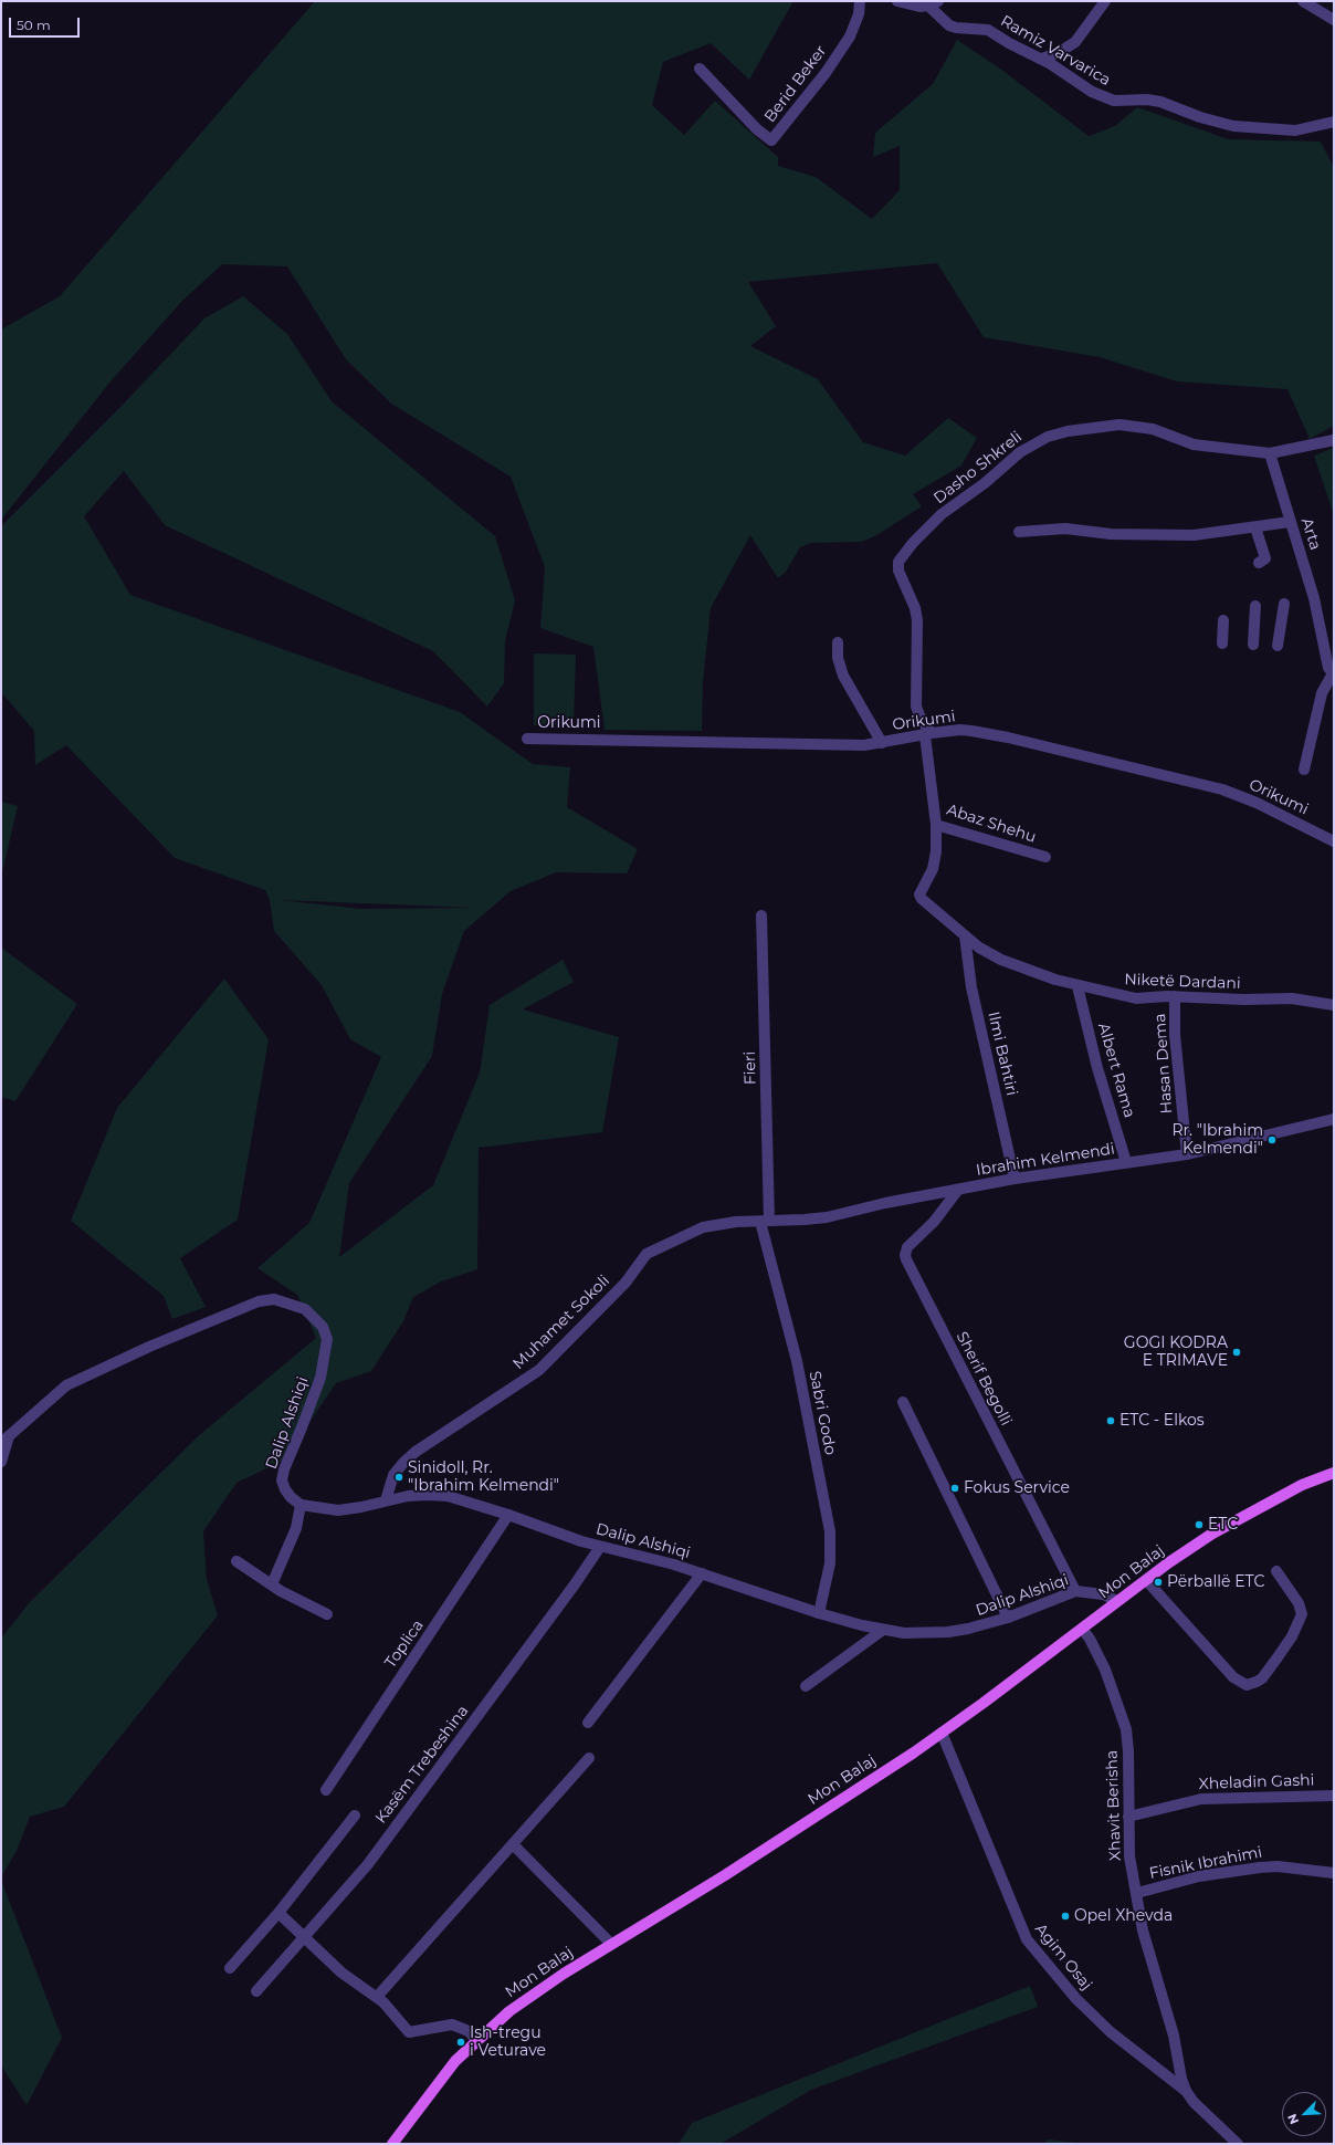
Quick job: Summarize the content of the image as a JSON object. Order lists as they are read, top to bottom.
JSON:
{
  "streets": {
    "main road": ["Mon Balaj"],
    "street": [
      "Ramiz Varvarica",
      "Berid Beker",
      "Dasho Shkreli",
      "Arta",
      "Orikumi",
      "Abaz Shehu",
      "Niketë Dardani",
      "Ilmi Bahtiri",
      "Hasan Dema",
      "Fieri",
      "Albert Rama",
      "Ibrahim Kelmendi",
      "Muhamet Sokoli",
      "Sherif Begolli",
      "Sabri Godo",
      "Dalip Alshiqi",
      "Toplica",
      "Kasëm Trebeshina",
      "Xheladin Gashi",
      "Xhavit Berisha",
      "Fisnik Ibrahimi",
      "Agim Osaj"
    ]
  },
  "crossings": [
    ["Dasho Shkreli", "Arta"],
    ["Dasho Shkreli", "Orikumi"],
    ["Dasho Shkreli", "Abaz Shehu"],
    ["Orikumi", "Abaz Shehu"],
    ["Abaz Shehu", "Niketë Dardani"],
    ["Niketë Dardani", "Ilmi Bahtiri"],
    ["Niketë Dardani", "Hasan Dema"],
    ["Niketë Dardani", "Albert Rama"],
    ["Ilmi Bahtiri", "Ibrahim Kelmendi"],
    ["Hasan Dema", "Ibrahim Kelmendi"],
    ["Fieri", "Ibrahim Kelmendi"],
    ["Fieri", "Muhamet Sokoli"],
    ["Fieri", "Sabri Godo"],
    ["Albert Rama", "Ibrahim Kelmendi"],
    ["Ibrahim Kelmendi", "Muhamet Sokoli"],
    ["Ibrahim Kelmendi", "Sherif Begolli"],
    ["Ibrahim Kelmendi", "Sabri Godo"],
    ["Muhamet Sokoli", "Sabri Godo"],
    ["Muhamet Sokoli", "Dalip Alshiqi"],
    ["Sherif Begolli", "Dalip Alshiqi"],
    ["Sabri Godo", "Dalip Alshiqi"],
    ["Dalip Alshiqi", "Mon Balaj"],
    ["Dalip Alshiqi", "Toplica"],
    ["Dalip Alshiqi", "Kasëm Trebeshina"],
    ["Mon Balaj", "Xhavit Berisha"],
    ["Mon Balaj", "Agim Osaj"],
    ["Xheladin Gashi", "Xhavit Berisha"],
    ["Xhavit Berisha", "Fisnik Ibrahimi"],
    ["Xhavit Berisha", "Agim Osaj"]
  ],
  "places": [
    "Rr. \"Ibrahim Kelmendi\"",
    "GOGI KODRA E TRIMAVE",
    "ETC - Elkos",
    "Sinidoll, Rr. \"Ibrahim Kelmendi\"",
    "Fokus Service",
    "ETC",
    "Përballë ETC",
    "Opel Xhevda",
    "Ish-tregu i Veturave"
  ],
  "scale_bar": "50 m",
  "north": "bottom left"
}
